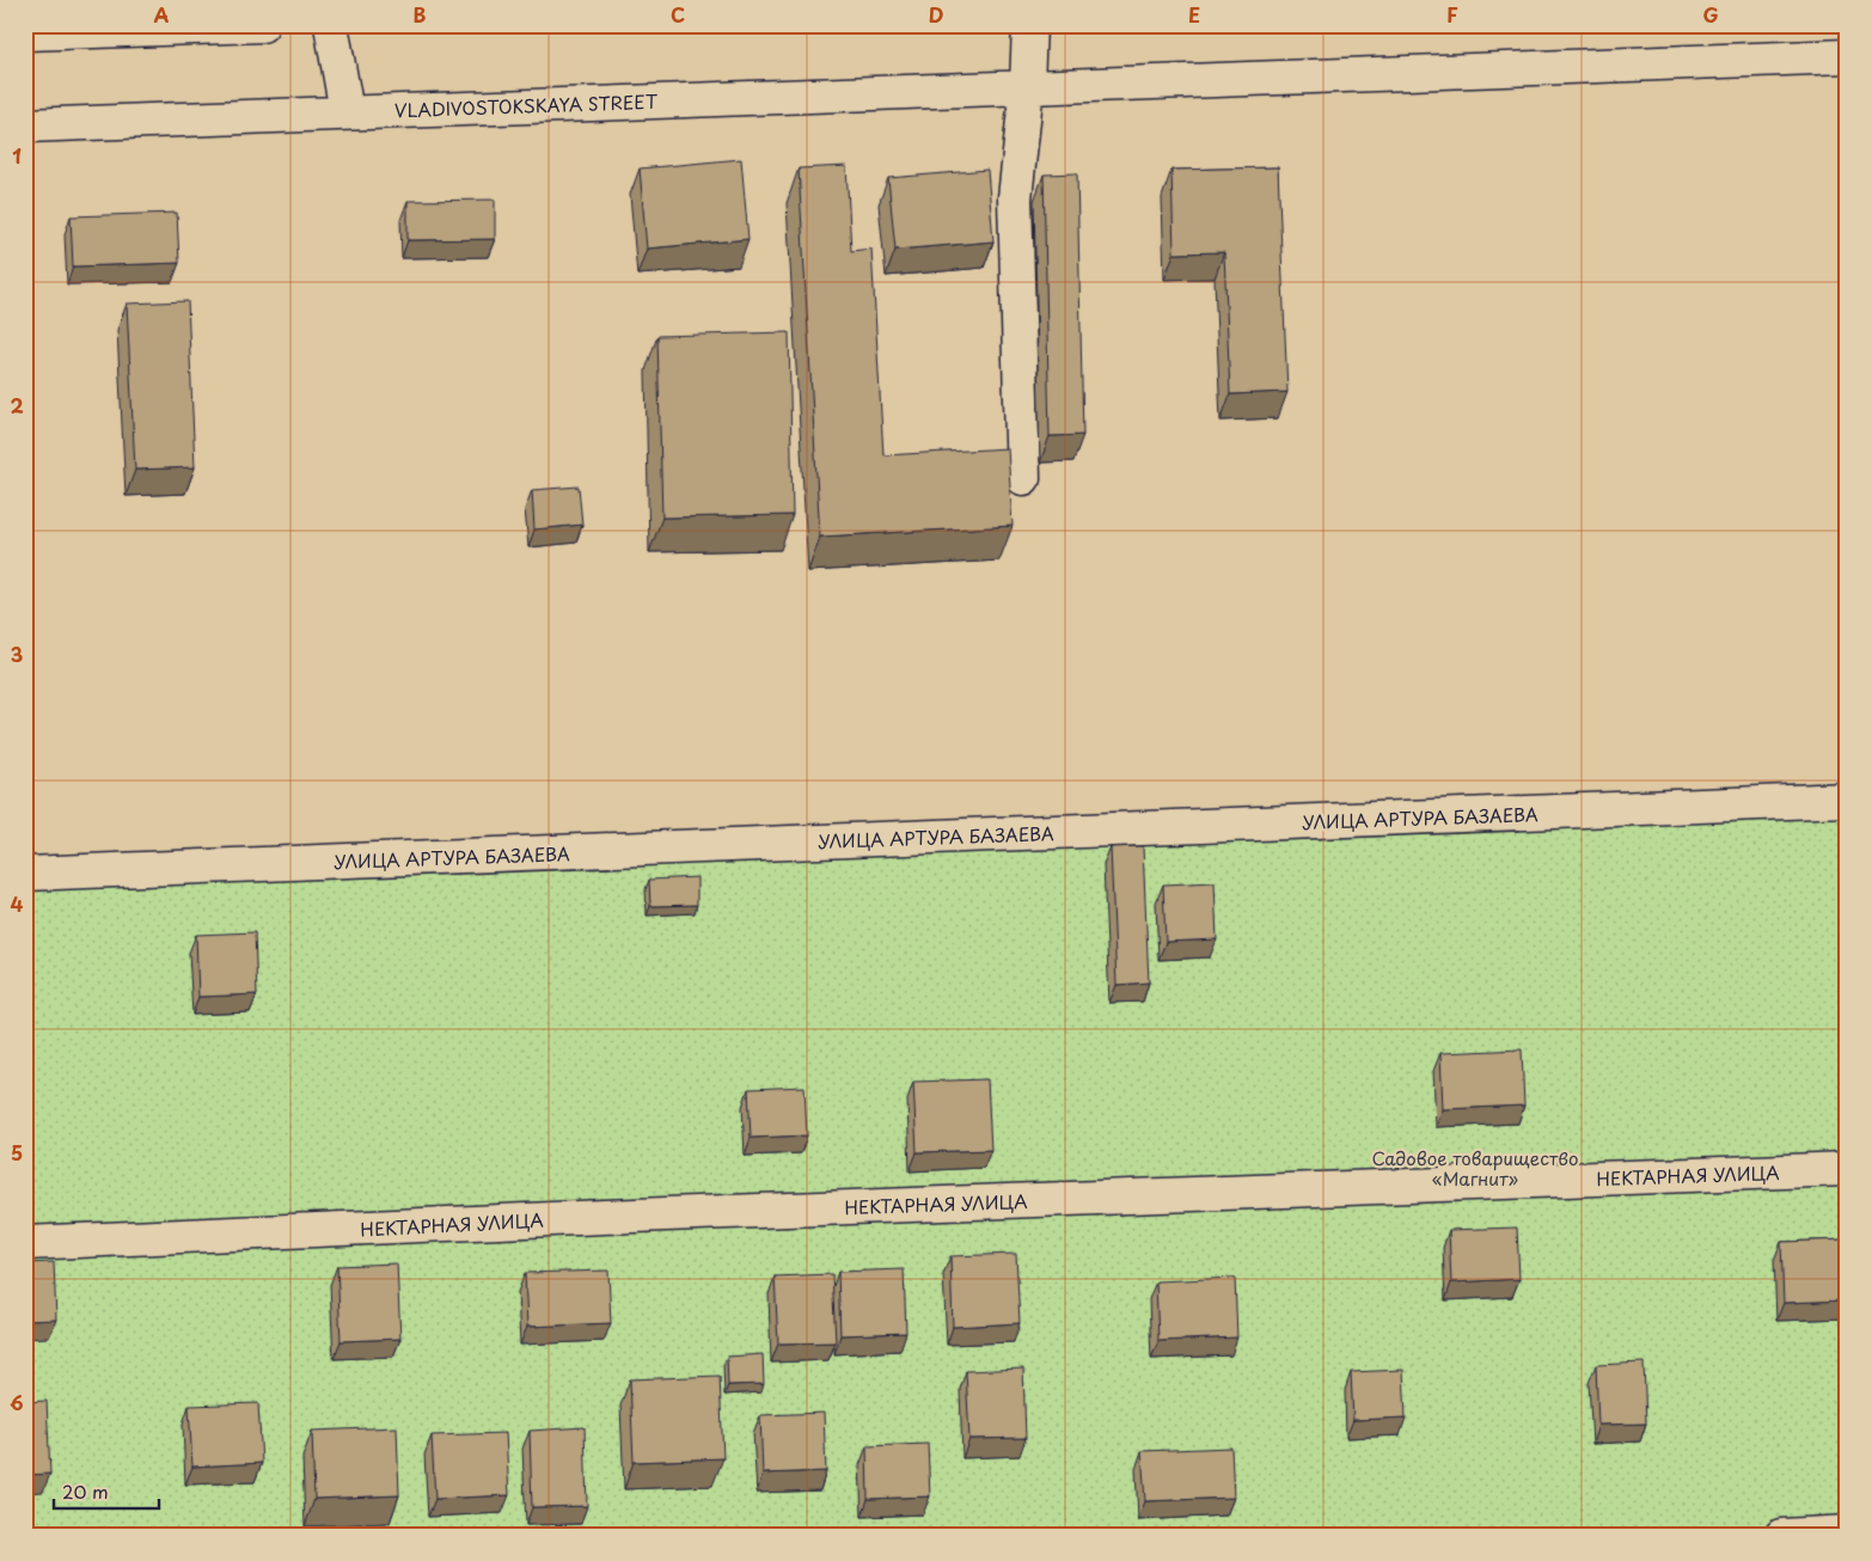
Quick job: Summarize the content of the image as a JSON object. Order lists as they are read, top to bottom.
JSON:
{
  "streets": {
    "street": ["VLADIVOSTOKSKAYA STREET", "УЛИЦА АРТУРА БАЗАЕВА", "НЕКТАРНАЯ УЛИЦА"]
  },
  "parks": ["Садовое товарищество «Магнит»"],
  "scale_bar": "20 m",
  "grid": {
    "columns": [
      "A",
      "B",
      "C",
      "D",
      "E",
      "F",
      "G"
    ],
    "rows": [
      "1",
      "2",
      "3",
      "4",
      "5",
      "6"
    ]
  }
}
